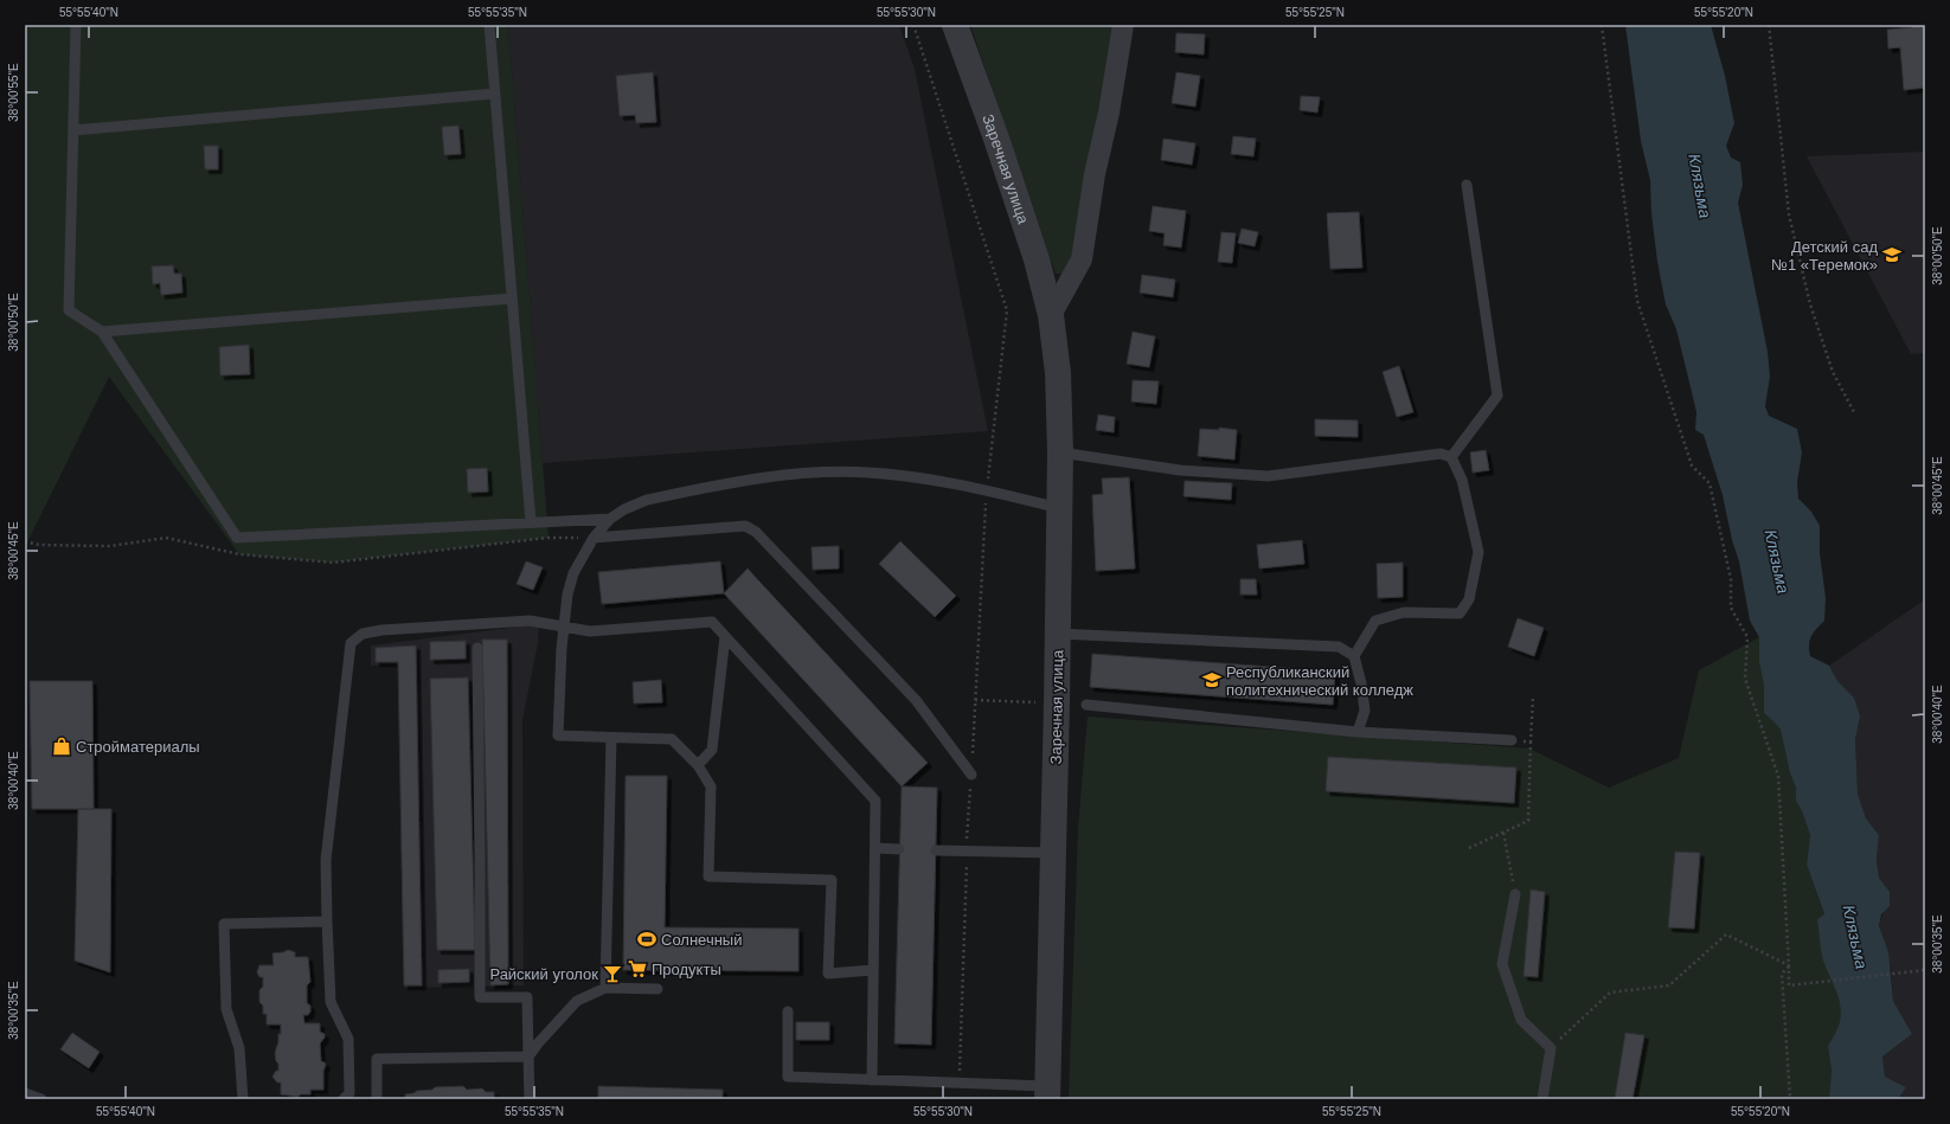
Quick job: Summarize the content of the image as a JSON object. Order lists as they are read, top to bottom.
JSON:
{
  "streets": {
    "street": ["Заречная улица"]
  },
  "water": ["Клязьма"],
  "places": {
    "school or university": ["Детский сад №1 «Теремок»", "Республиканский политехнический колледж"],
    "shop": ["Стройматериалы"],
    "sports": ["Солнечный"],
    "supermarket": ["Продукты"],
    "bar": ["Райский уголок"]
  },
  "coordinates": [
    "55°55'40\"N",
    "55°55'35\"N",
    "55°55'30\"N",
    "55°55'25\"N",
    "55°55'20\"N",
    "38°00'55\"E",
    "38°00'50\"E",
    "38°00'45\"E",
    "38°00'40\"E",
    "38°00'35\"E"
  ]
}
